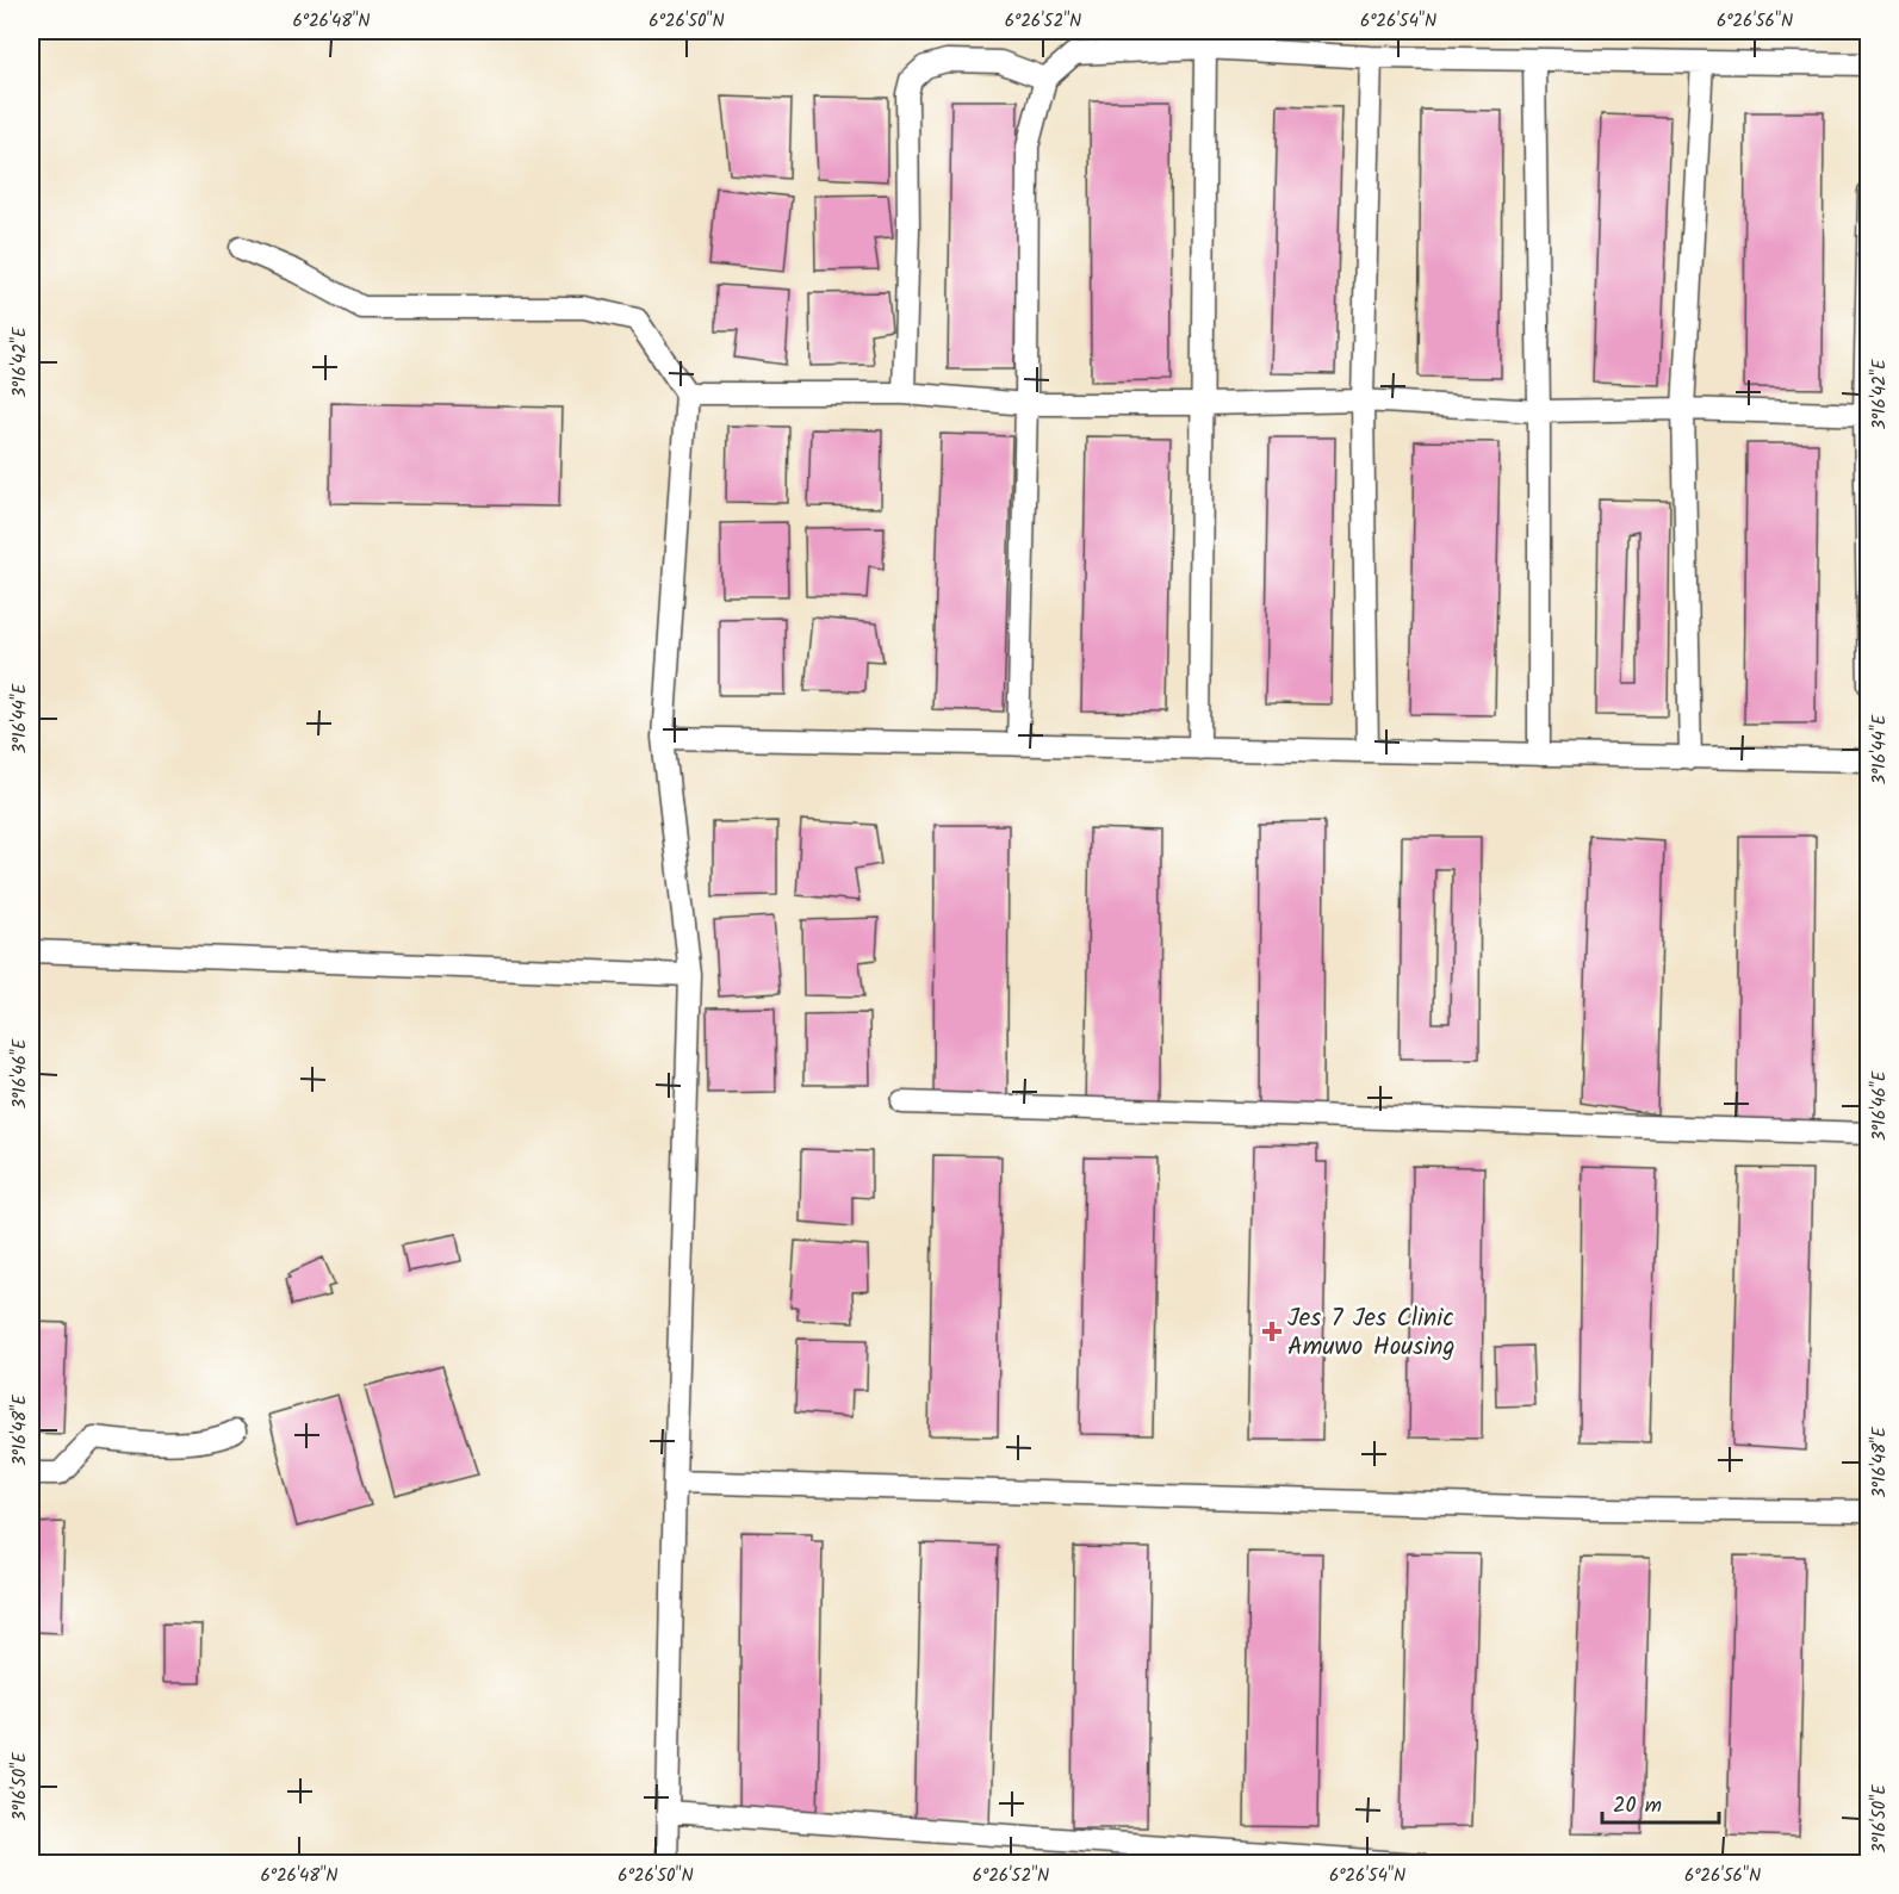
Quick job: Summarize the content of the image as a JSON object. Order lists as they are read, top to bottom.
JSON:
{
  "places": {
    "health": ["Jes 7 Jes Clinic Amuwo Housing"]
  },
  "scale_bar": "20 m",
  "coordinates": [
    "6°26'48\"N",
    "6°26'50\"N",
    "6°26'52\"N",
    "6°26'54\"N",
    "6°26'56\"N",
    "3°16'42\"E",
    "3°16'44\"E",
    "3°16'46\"E",
    "3°16'48\"E",
    "3°16'50\"E"
  ]
}
